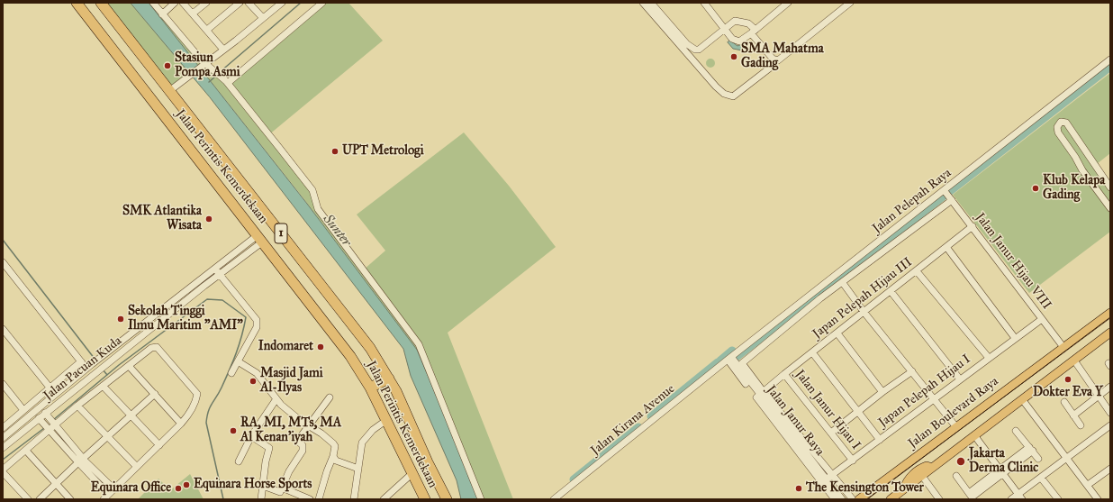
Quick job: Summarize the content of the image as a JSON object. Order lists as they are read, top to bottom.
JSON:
{
  "streets": {
    "highway": ["Jalan Perintis Kemerdekaan", "1"],
    "main road": ["Jalan Boulevard Raya"],
    "street": [
      "Jalan Pelepah Raya",
      "Jalan Janur Hijau VIII",
      "Japan Pelepah Hijau III",
      "Jalan Pacuan Kuda",
      "Japan Pelepah Hijau I",
      "Jalan Janur Hijau I",
      "Jalan Kirana Avenue",
      "Jalan Janur Raya"
    ]
  },
  "crossings": [
    ["Jalan Perintis Kemerdekaan", "Jalan Pacuan Kuda"],
    ["Jalan Pelepah Raya", "Jalan Janur Hijau VIII"],
    ["Jalan Pelepah Raya", "Japan Pelepah Hijau III"],
    ["Jalan Pelepah Raya", "Jalan Kirana Avenue"],
    ["Jalan Pelepah Raya", "Jalan Janur Raya"],
    ["Jalan Janur Hijau VIII", "Japan Pelepah Hijau III"],
    ["Jalan Janur Hijau VIII", "Japan Pelepah Hijau I"],
    ["Jalan Janur Hijau VIII", "Jalan Boulevard Raya"],
    ["Japan Pelepah Hijau III", "Jalan Janur Hijau I"],
    ["Japan Pelepah Hijau III", "Jalan Janur Raya"],
    ["Japan Pelepah Hijau I", "Jalan Janur Hijau I"],
    ["Japan Pelepah Hijau I", "Jalan Janur Raya"],
    ["Jalan Kirana Avenue", "Jalan Janur Raya"]
  ],
  "water": ["Sunter"],
  "places": [
    "SMA Mahatma Gading",
    "Stasiun Pompa Asmi",
    "UPT Metrologi",
    "Klub Kelapa Gading",
    "SMK Atlantika Wisata",
    "Sekolah Tinggi Ilmu Maritim \"AMI\"",
    "Indomaret",
    "Dokter Eva Y",
    "Masjid Jami Al-Ilyas",
    "RA, MI, MTs, MA Al Kenan'iyah",
    "Jakarta Derma Clinic",
    "Equinara Horse Sports",
    "Equinara Office",
    "The Kensington Tower"
  ]
}
